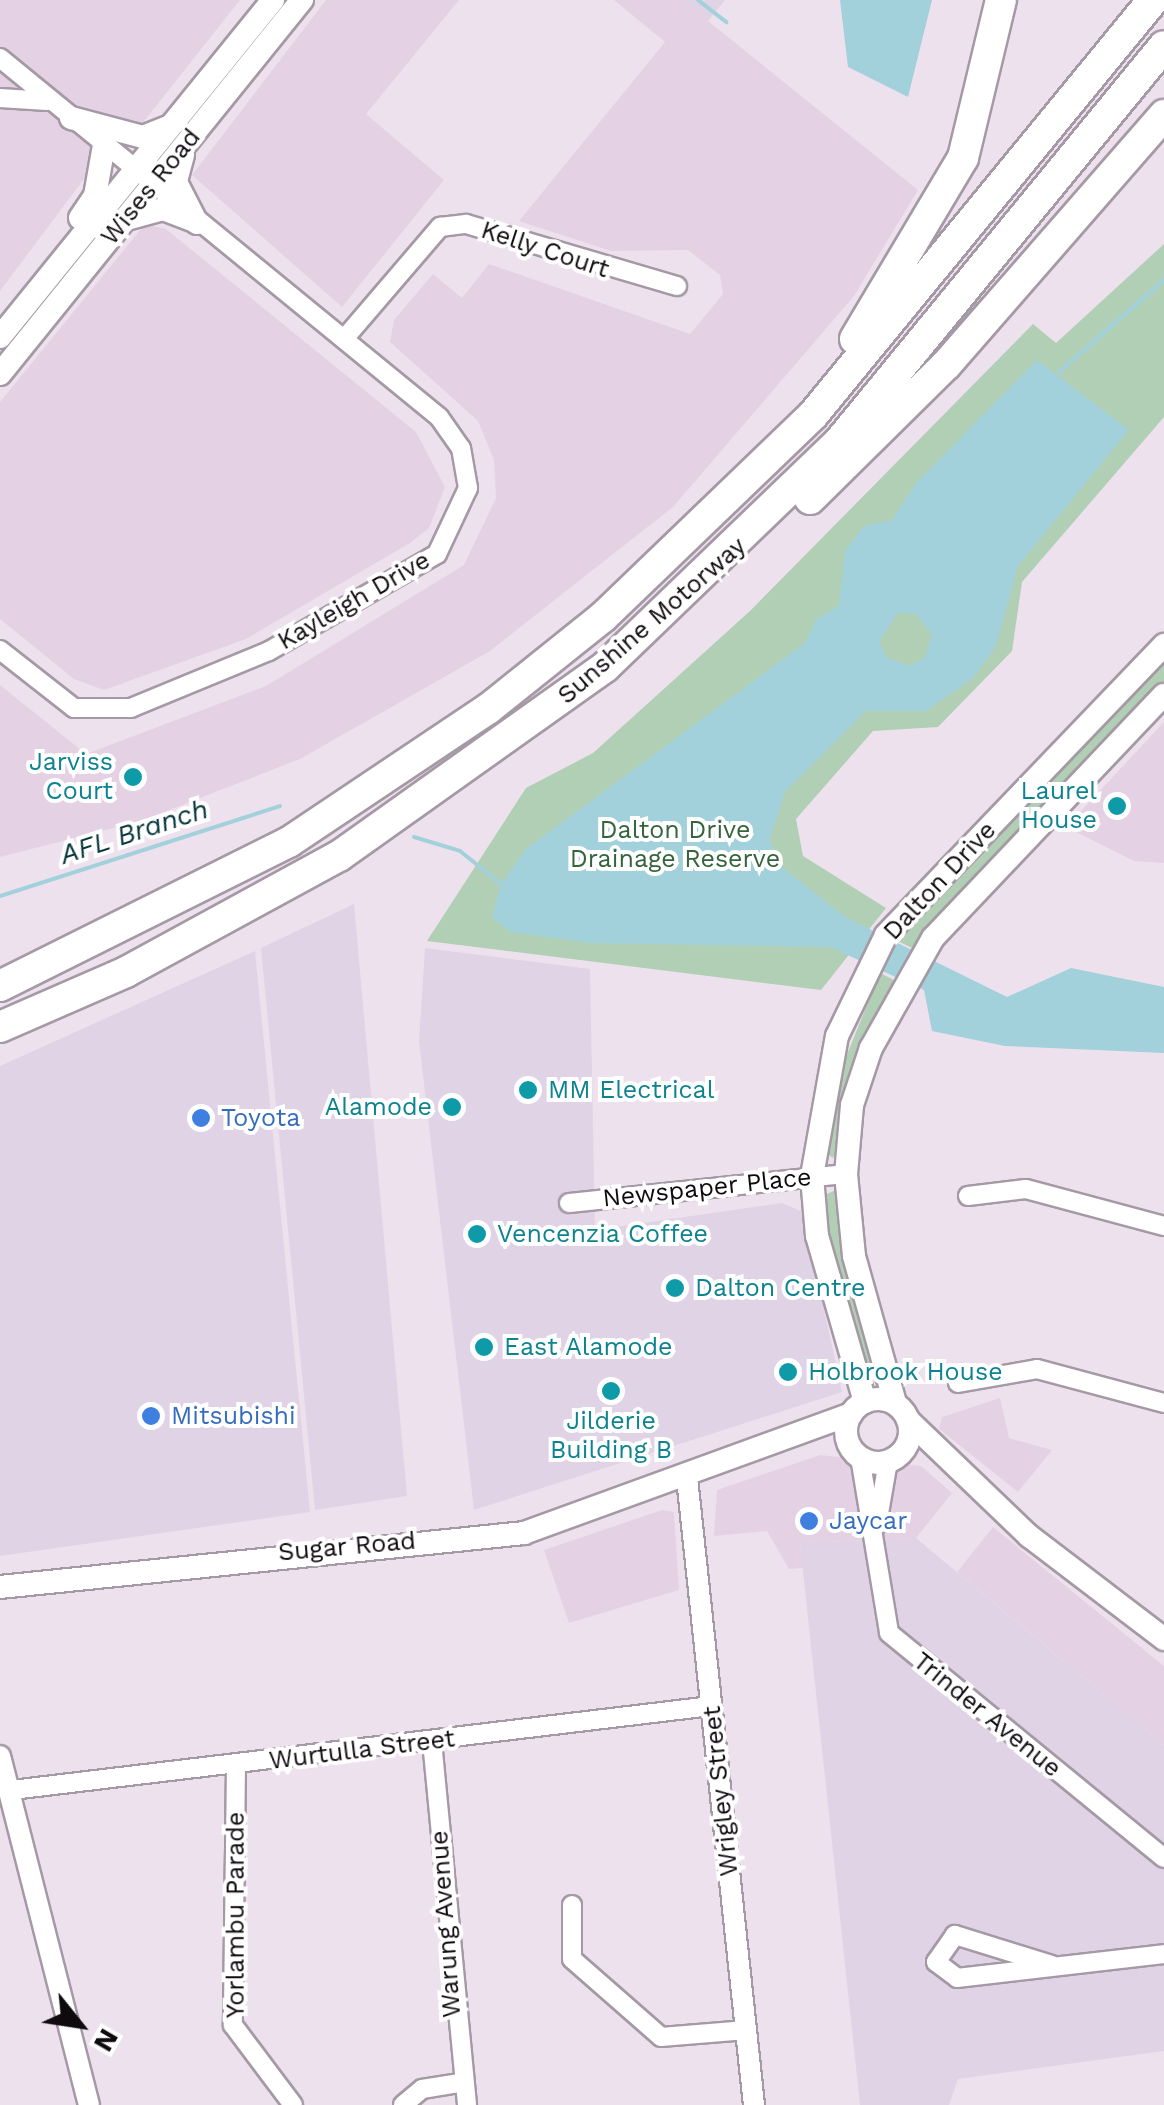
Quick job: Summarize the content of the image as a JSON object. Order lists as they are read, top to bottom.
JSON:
{
  "streets": {
    "highway": ["Sunshine Motorway"],
    "main road": ["Wises Road", "Dalton Drive", "Sugar Road"],
    "street": [
      "Kelly Court",
      "Kayleigh Drive",
      "Newspaper Place",
      "Trinder Avenue",
      "Wurtulla Street",
      "Wrigley Street",
      "Yorlambu Parade",
      "Warung Avenue"
    ]
  },
  "crossings": [
    ["Wises Road", "Kayleigh Drive"],
    ["Kelly Court", "Kayleigh Drive"],
    ["Dalton Drive", "Newspaper Place"],
    ["Dalton Drive", "Trinder Avenue"],
    ["Sugar Road", "Wrigley Street"],
    ["Wurtulla Street", "Wrigley Street"],
    ["Wurtulla Street", "Yorlambu Parade"],
    ["Wurtulla Street", "Warung Avenue"]
  ],
  "water": ["AFL Branch"],
  "parks": ["Dalton Drive Drainage Reserve"],
  "places": [
    "Jarviss Court",
    "Laurel House",
    "MM Electrical",
    "Alamode",
    "Toyota",
    "Vencenzia Coffee",
    "Dalton Centre",
    "East Alamode",
    "Holbrook House",
    "Jilderie Building B",
    "Mitsubishi",
    "Jaycar"
  ],
  "north": "bottom right"
}
